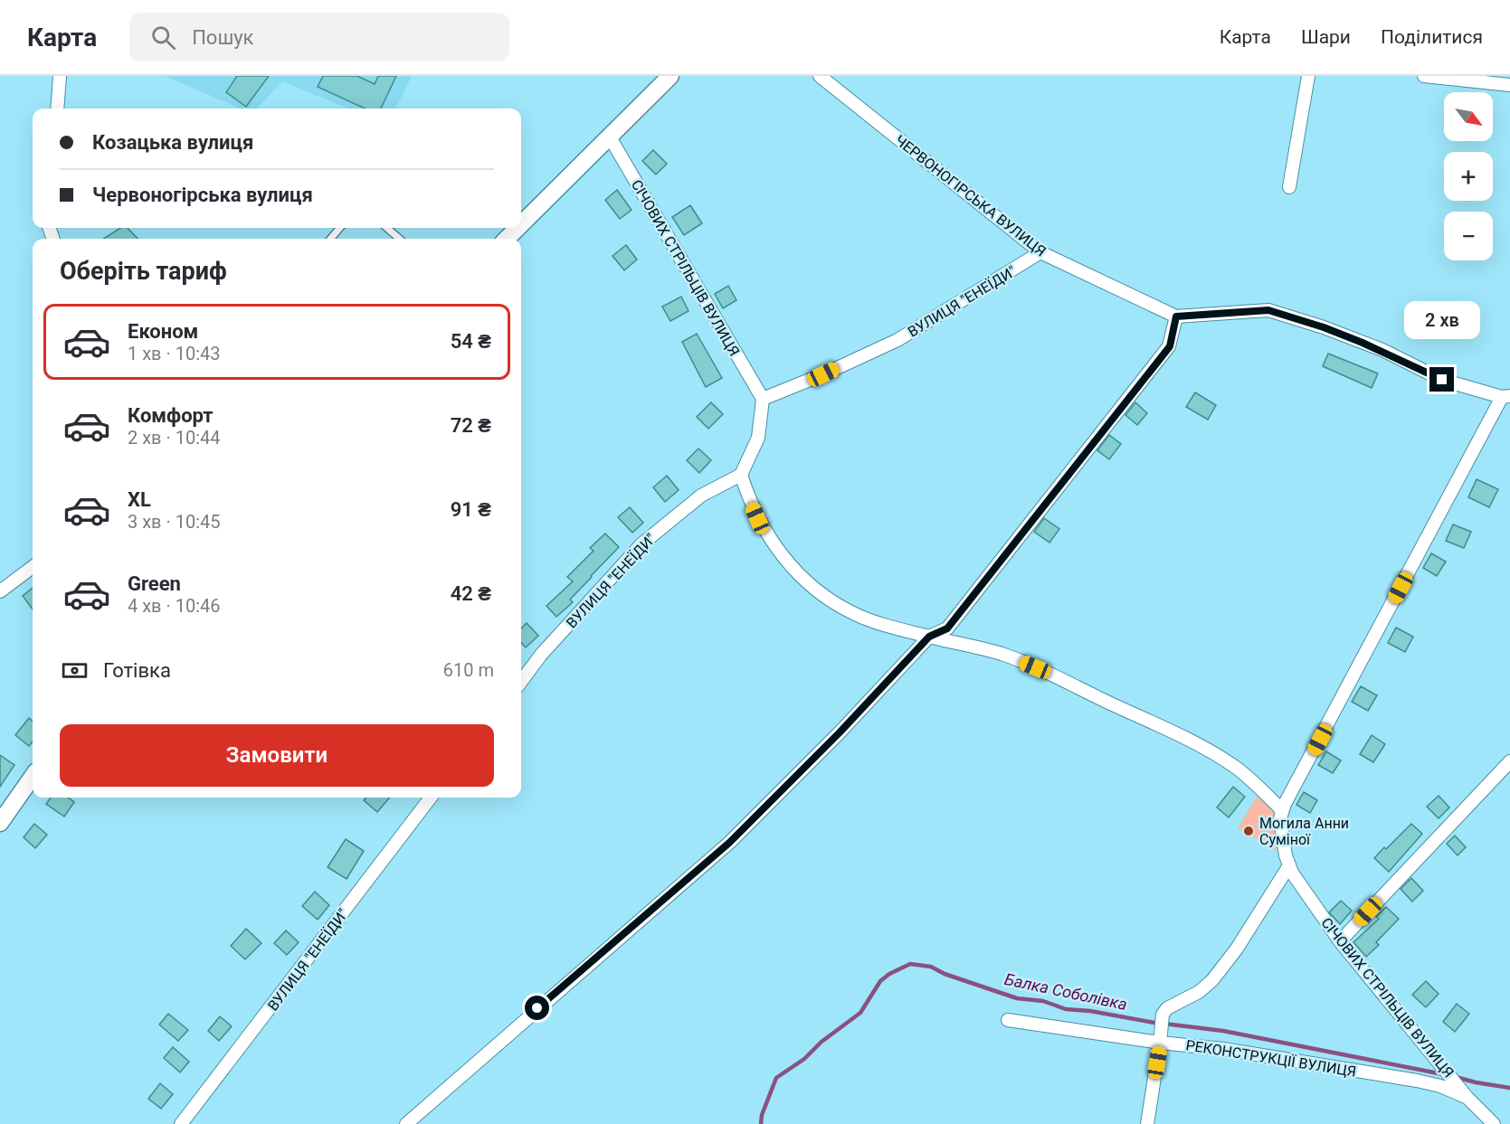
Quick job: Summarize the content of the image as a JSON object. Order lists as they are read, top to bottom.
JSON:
{
  "streets": {
    "street": [
      "ЧЕРВОНОГІРСЬКА ВУЛИЦЯ",
      "СІЧОВИХ СТРІЛЬЦІВ ВУЛИЦЯ",
      "ВУЛИЦЯ \"ЕНЕЇДИ\"",
      "РЕКОНСТРУКЦІЇ ВУЛИЦЯ"
    ]
  },
  "crossings": [
    ["ЧЕРВОНОГІРСЬКА ВУЛИЦЯ", "ВУЛИЦЯ \"ЕНЕЇДИ\""],
    ["СІЧОВИХ СТРІЛЬЦІВ ВУЛИЦЯ", "ВУЛИЦЯ \"ЕНЕЇДИ\""],
    ["СІЧОВИХ СТРІЛЬЦІВ ВУЛИЦЯ", "РЕКОНСТРУКЦІЇ ВУЛИЦЯ"]
  ],
  "water": ["Балка Соболівка"],
  "places": ["Могила Анни Суміної"],
  "north": "bottom right",
  "page": {
    "header": "Карта",
    "search": "Пошук",
    "nav": ["Карта", "Шари", "Поділитися"],
    "map_buttons": ["+", "−"],
    "banner": ["Козацька вулиця", "Червоногірська вулиця"],
    "heading": "Оберіть тариф",
    "bubble": "2 хв",
    "list": [
      {
        "name": "Економ",
        "note": "1 хв · 10:43",
        "value": "54 ₴"
      },
      {
        "name": "Комфорт",
        "note": "2 хв · 10:44",
        "value": "72 ₴"
      },
      {
        "name": "XL",
        "note": "3 хв · 10:45",
        "value": "91 ₴"
      },
      {
        "name": "Green",
        "note": "4 хв · 10:46",
        "value": "42 ₴"
      }
    ],
    "pay": ["Готівка", "610 m"],
    "buttons": "Замовити"
  }
}
